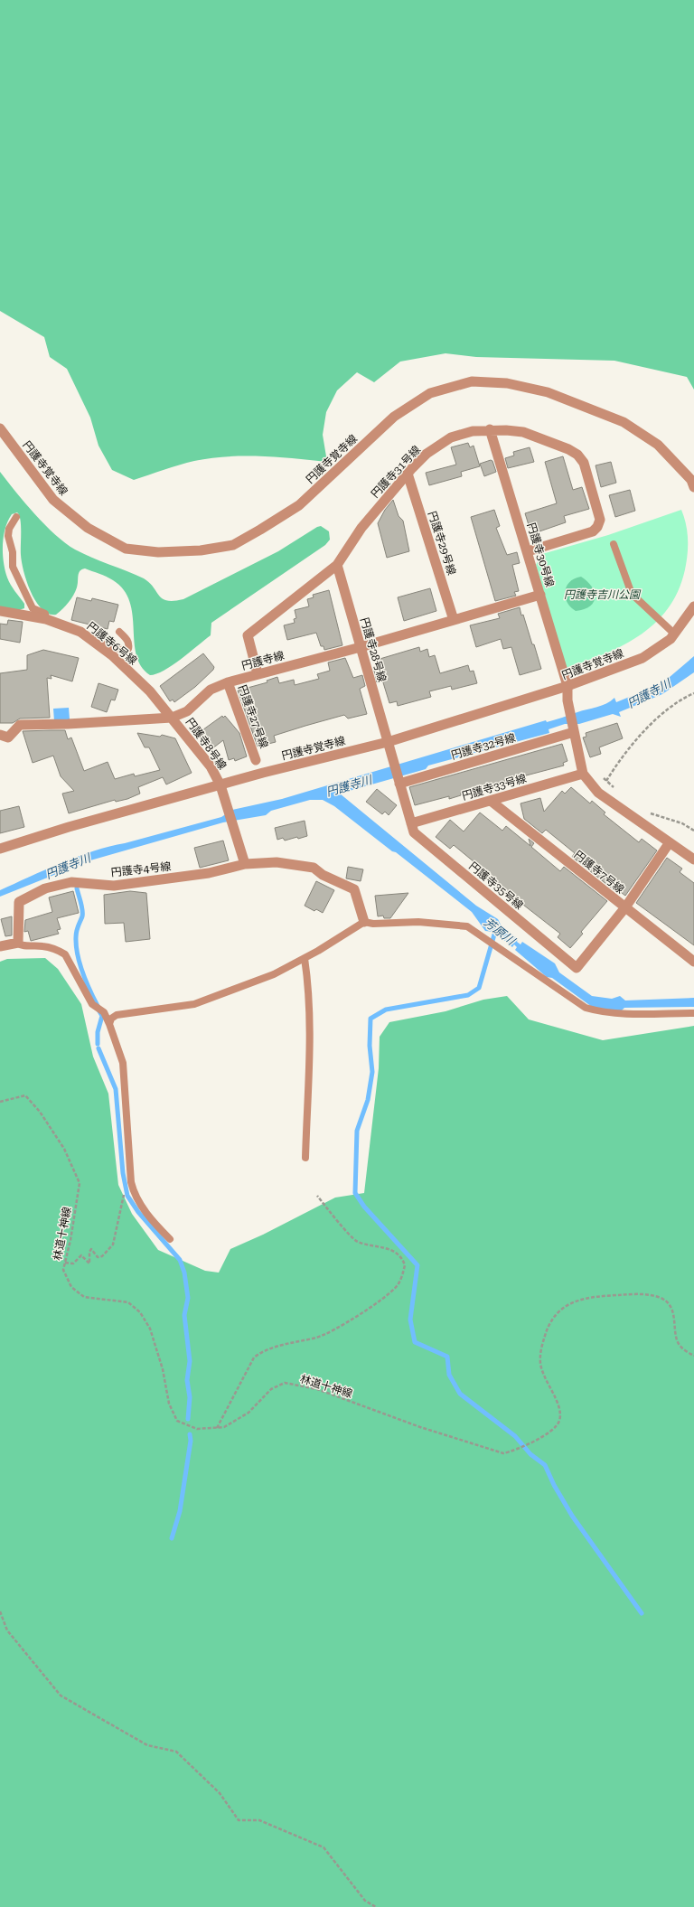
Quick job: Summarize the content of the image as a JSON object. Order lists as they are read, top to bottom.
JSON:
{
  "streets": {
    "street": [
      "円護寺覚寺線",
      "円護寺31号線",
      "円護寺29号線",
      "円護寺30号線",
      "円護寺6号線",
      "円護寺28号線",
      "円護寺線",
      "円護寺27号線",
      "円護寺8号線",
      "円護寺32号線",
      "円護寺33号線",
      "円護寺4号線",
      "円護寺7号線",
      "円護寺35号線"
    ],
    "path": ["林道十神線"]
  },
  "crossings": [
    ["円護寺覚寺線", "円護寺30号線"],
    ["円護寺覚寺線", "円護寺28号線"],
    ["円護寺覚寺線", "円護寺8号線"],
    ["円護寺覚寺線", "円護寺35号線"],
    ["円護寺31号線", "円護寺29号線"],
    ["円護寺31号線", "円護寺30号線"],
    ["円護寺31号線", "円護寺28号線"],
    ["円護寺31号線", "円護寺線"],
    ["円護寺29号線", "円護寺線"],
    ["円護寺30号線", "円護寺線"],
    ["円護寺6号線", "円護寺線"],
    ["円護寺6号線", "円護寺8号線"],
    ["円護寺28号線", "円護寺線"],
    ["円護寺28号線", "円護寺35号線"],
    ["円護寺線", "円護寺27号線"],
    ["円護寺線", "円護寺8号線"],
    ["円護寺32号線", "円護寺35号線"],
    ["円護寺33号線", "円護寺7号線"],
    ["円護寺33号線", "円護寺35号線"],
    ["円護寺7号線", "円護寺35号線"]
  ],
  "water": ["円護寺川", "芳原川"],
  "parks": ["円護寺吉川公園"]
}
